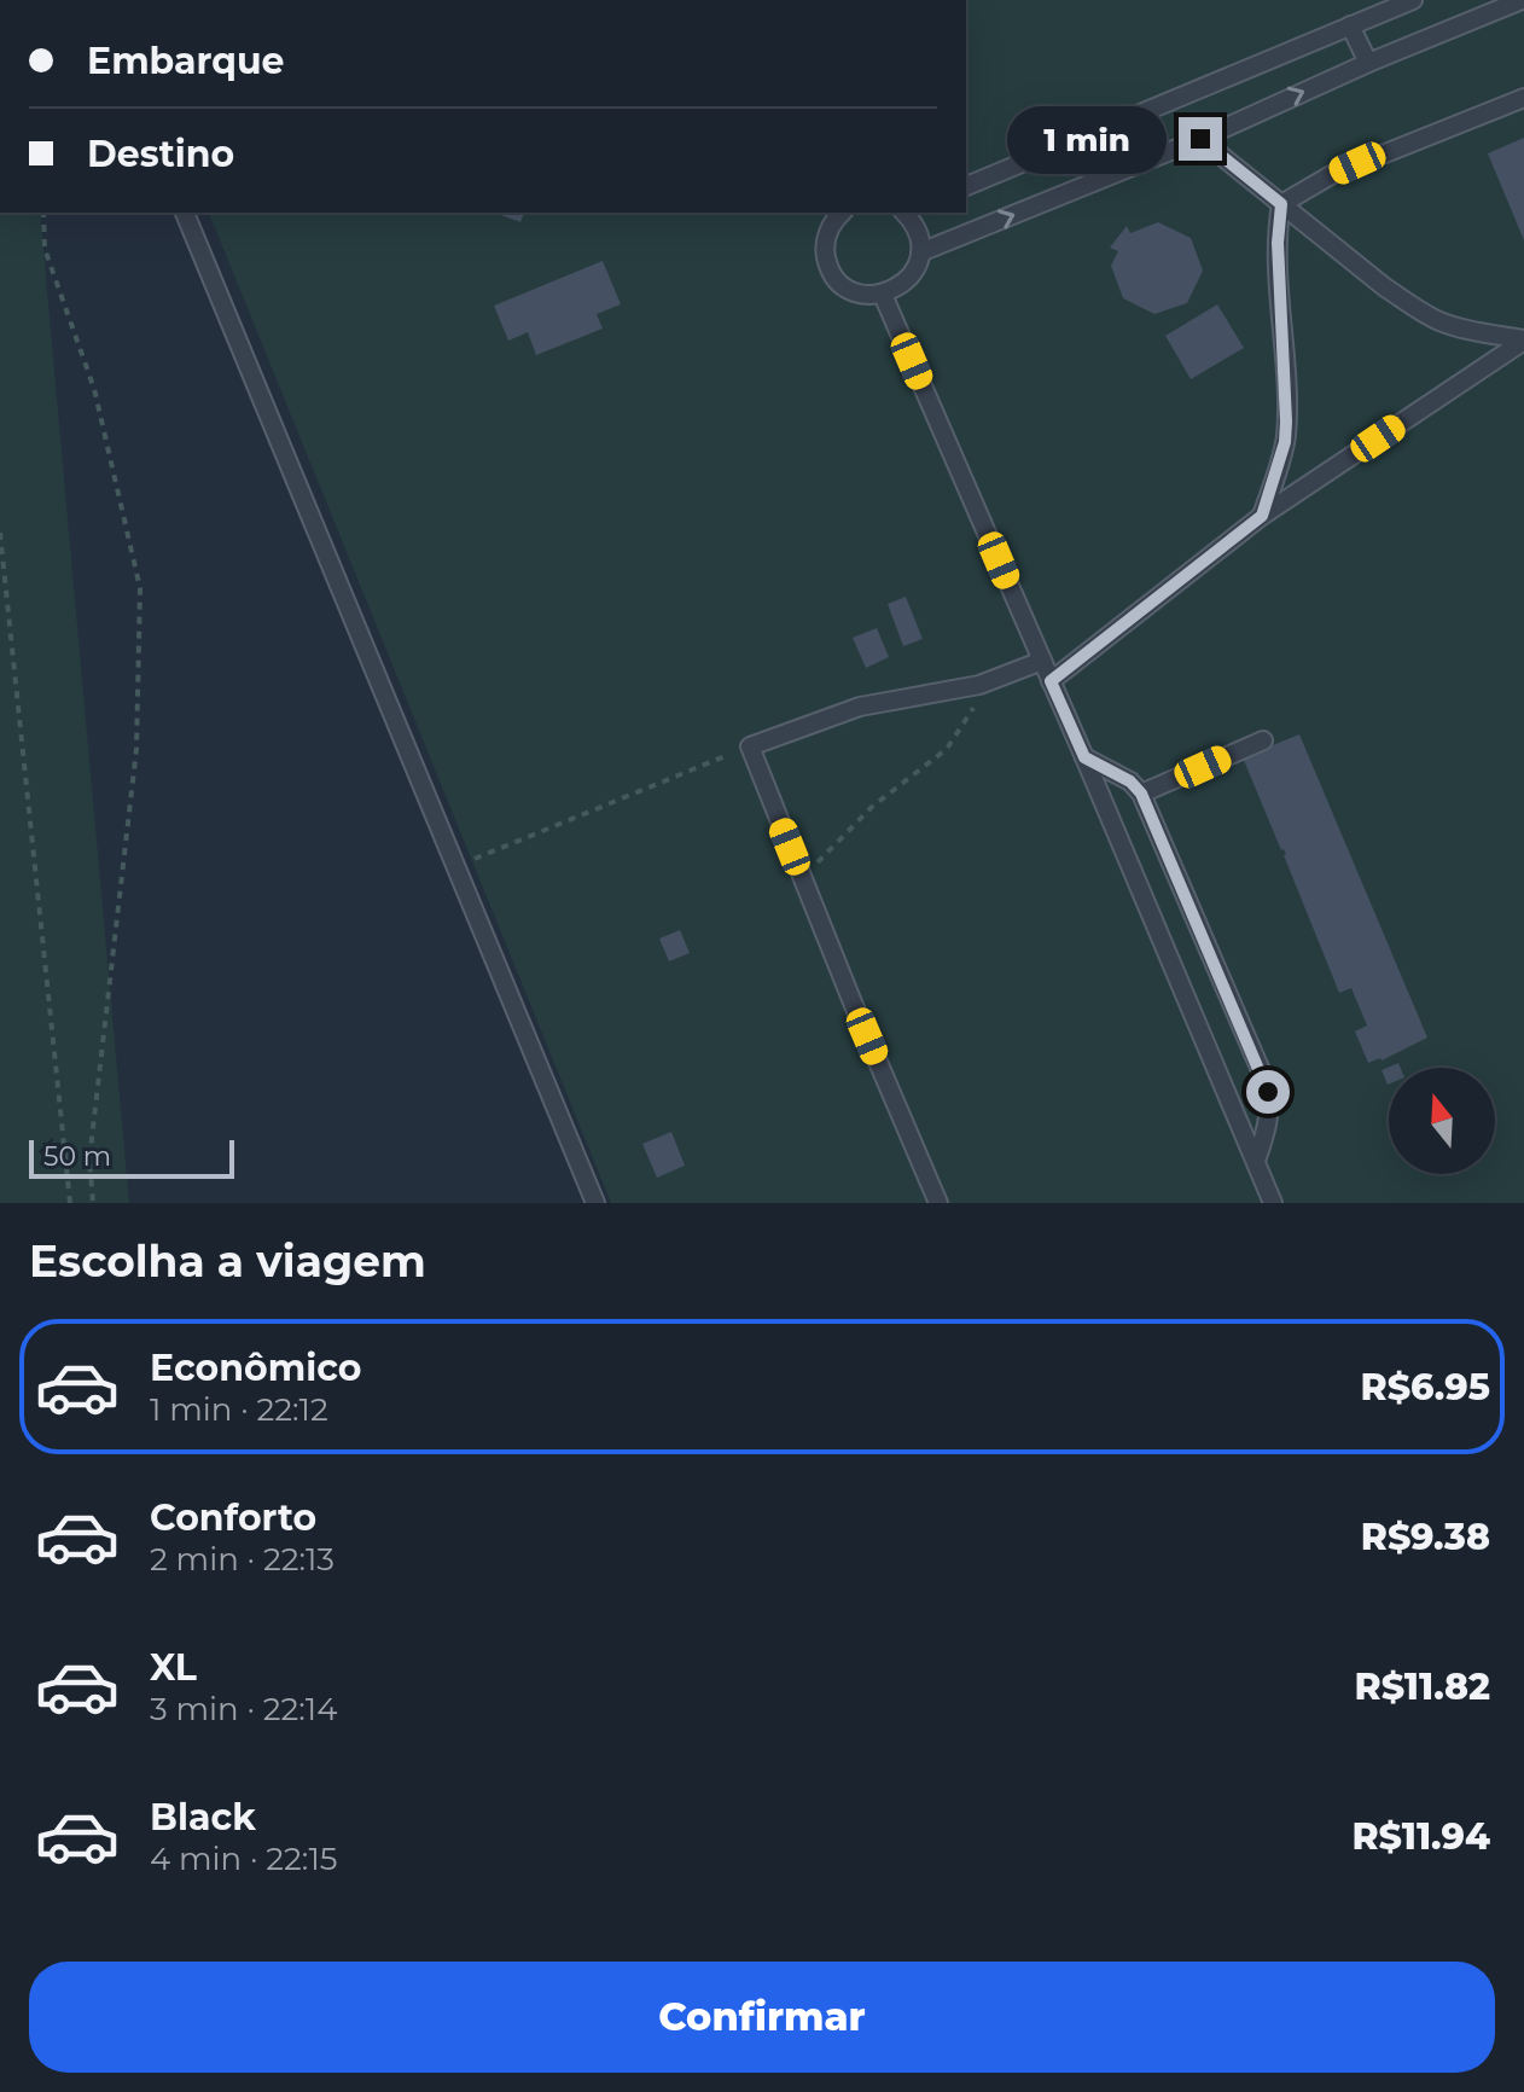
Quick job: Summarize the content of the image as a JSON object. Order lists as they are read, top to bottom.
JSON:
{
  "scale_bar": "50 m",
  "north": "top",
  "page": {
    "banner": ["Embarque", "Destino"],
    "bubble": "1 min",
    "scale": "50 m",
    "heading": "Escolha a viagem",
    "list": [
      {
        "name": "Econômico",
        "note": "1 min · 22:12",
        "value": "R$6.95"
      },
      {
        "name": "Conforto",
        "note": "2 min · 22:13",
        "value": "R$9.38"
      },
      {
        "name": "XL",
        "note": "3 min · 22:14",
        "value": "R$11.82"
      },
      {
        "name": "Black",
        "note": "4 min · 22:15",
        "value": "R$11.94"
      }
    ],
    "buttons": "Confirmar"
  }
}
